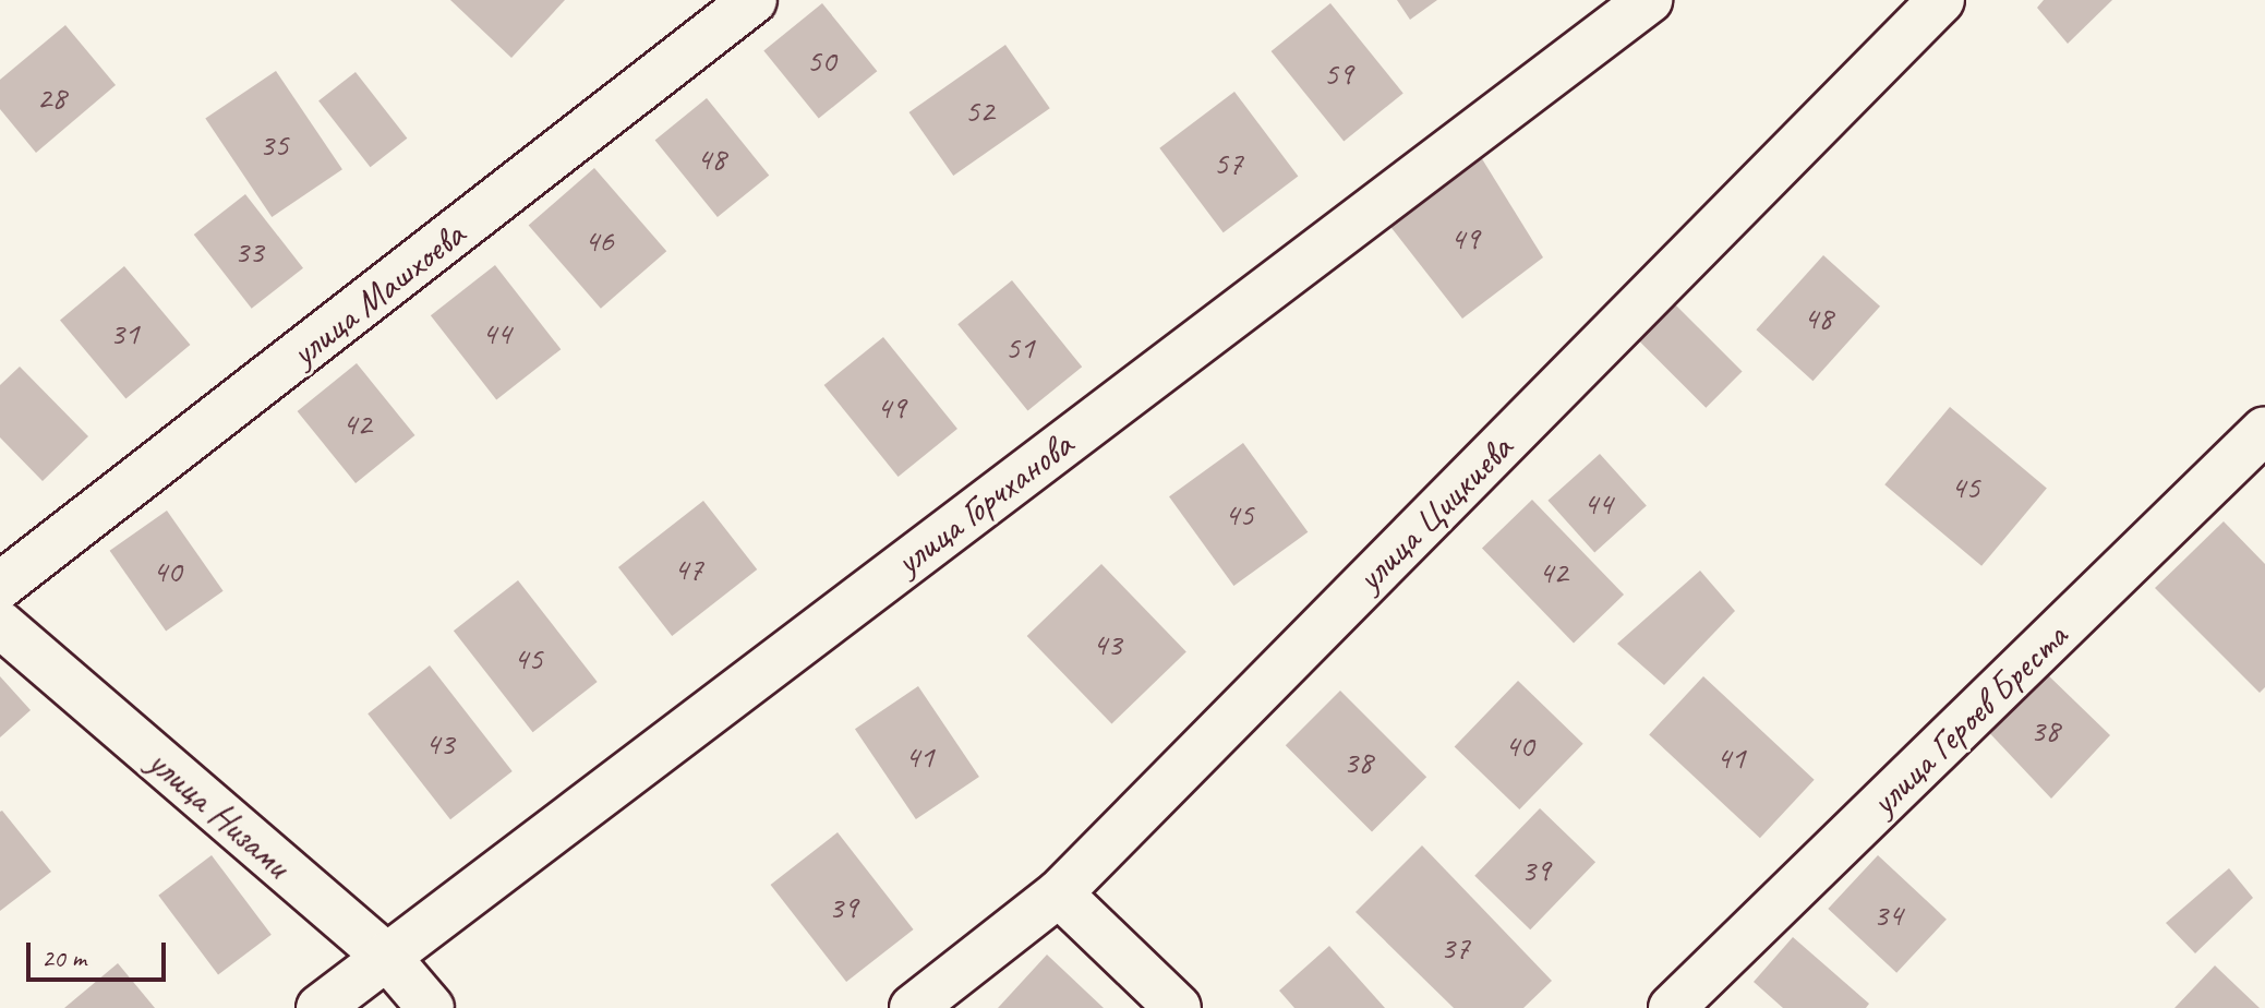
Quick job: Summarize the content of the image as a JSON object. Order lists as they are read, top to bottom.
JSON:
{
  "streets": {
    "street": [
      "улица Машхоева",
      "улица Горчханова",
      "улица Цицкиева",
      "улица Героев Бреста",
      "улица Низами"
    ]
  },
  "crossings": [
    ["улица Горчханова", "улица Низами"]
  ],
  "house_numbers": [
    "50",
    "59",
    "28",
    "52",
    "35",
    "48",
    "57",
    "49",
    "46",
    "33",
    "48",
    "31",
    "44",
    "51",
    "49",
    "42",
    "45",
    "44",
    "45",
    "47",
    "40",
    "42",
    "43",
    "45",
    "38",
    "43",
    "40",
    "41",
    "41",
    "38",
    "39",
    "39",
    "34",
    "37"
  ],
  "scale_bar": "20 m"
}
